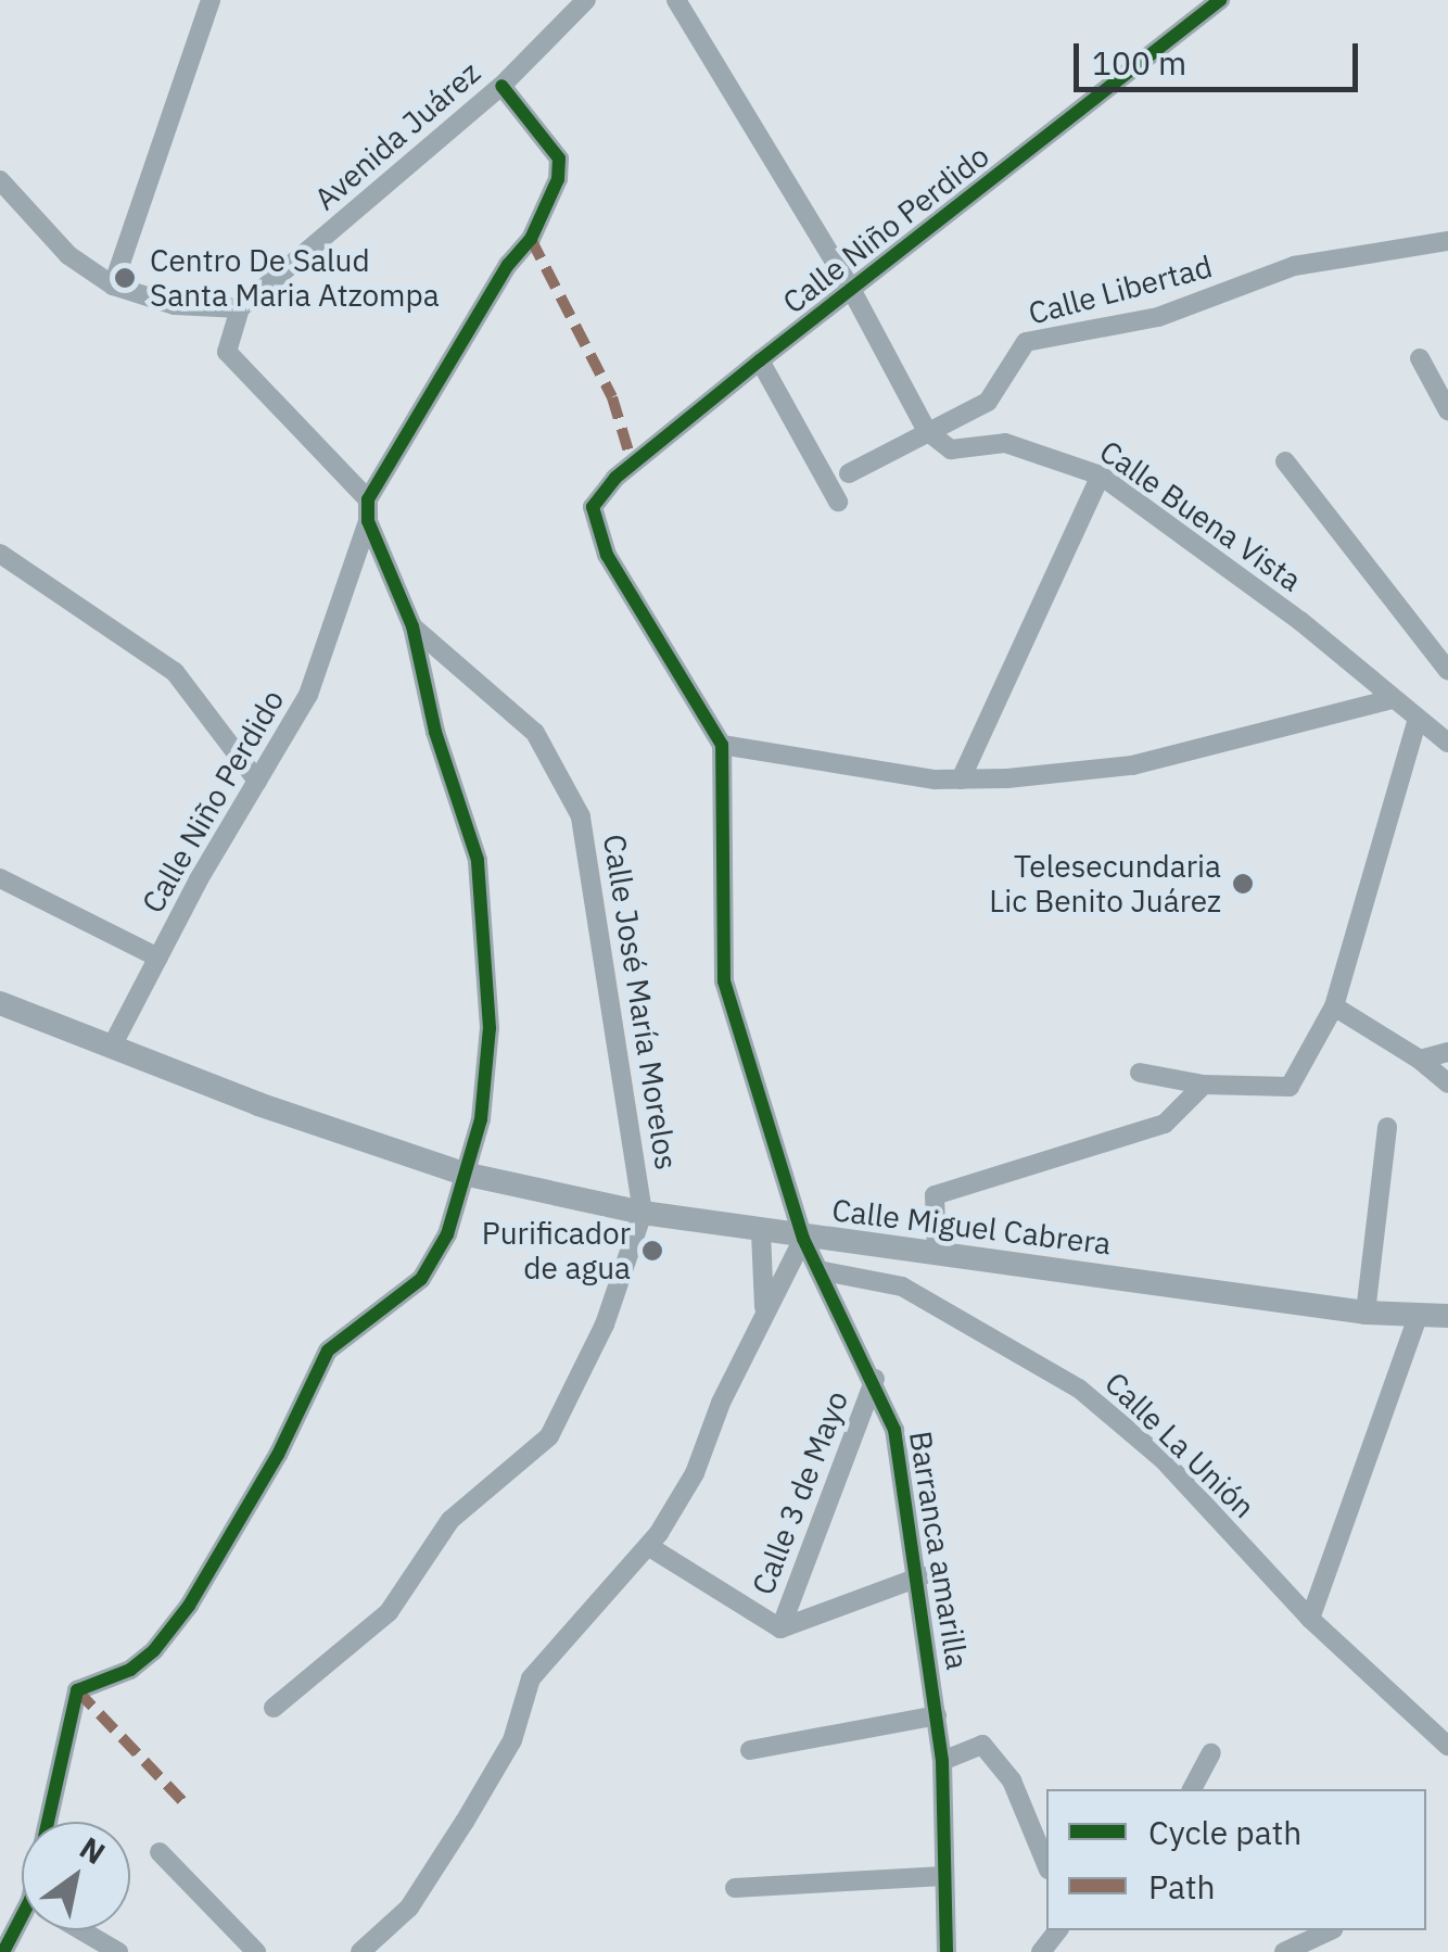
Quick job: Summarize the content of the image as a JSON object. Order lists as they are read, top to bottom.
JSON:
{
  "streets": {
    "street": [
      "Avenida Juárez",
      "Calle Niño Perdido",
      "Calle Libertad",
      "Calle Buena Vista",
      "Calle José María Morelos",
      "Calle Miguel Cabrera",
      "Calle La Unión",
      "Calle 3 de Mayo",
      "Barranca amarilla"
    ]
  },
  "crossings": [
    ["Calle Niño Perdido", "Calle Miguel Cabrera"],
    ["Calle Niño Perdido", "Barranca amarilla"],
    ["Calle Libertad", "Calle Buena Vista"],
    ["Calle José María Morelos", "Calle Miguel Cabrera"],
    ["Calle Miguel Cabrera", "Barranca amarilla"],
    ["Calle La Unión", "Barranca amarilla"],
    ["Calle 3 de Mayo", "Barranca amarilla"]
  ],
  "places": ["Centro De Salud Santa Maria Atzompa", "Telesecundaria Lic Benito Juárez", "Purificador de agua"],
  "legend": ["Cycle path", "Path"],
  "scale_bar": "100 m",
  "north": "top right"
}
